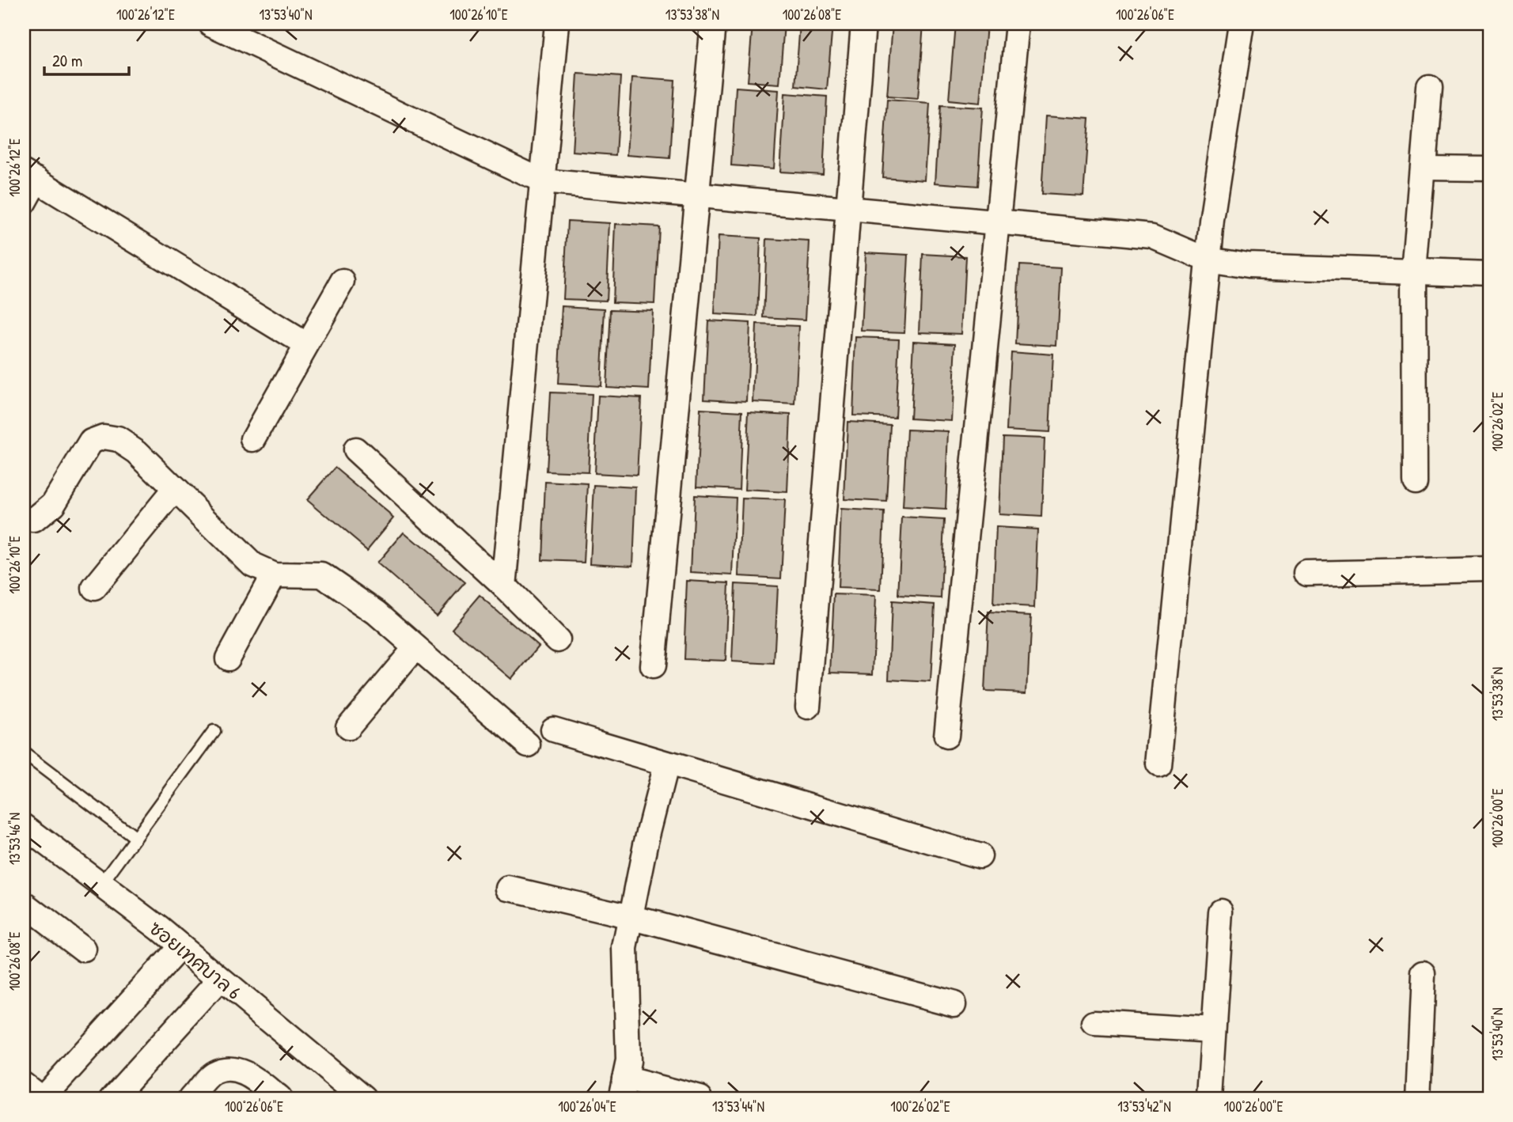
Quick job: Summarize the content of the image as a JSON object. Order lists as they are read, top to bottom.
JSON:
{
  "streets": {
    "street": ["ซอยเทศบาล 6"]
  },
  "scale_bar": "20 m",
  "coordinates": [
    "100°26'12\"E",
    "13°53'40\"N",
    "100°26'10\"E",
    "13°53'38\"N",
    "100°26'08\"E",
    "100°26'06\"E",
    "100°26'02\"E",
    "100°26'00\"E",
    "13°53'46\"N",
    "100°26'04\"E",
    "13°53'44\"N",
    "13°53'42\"N"
  ]
}
